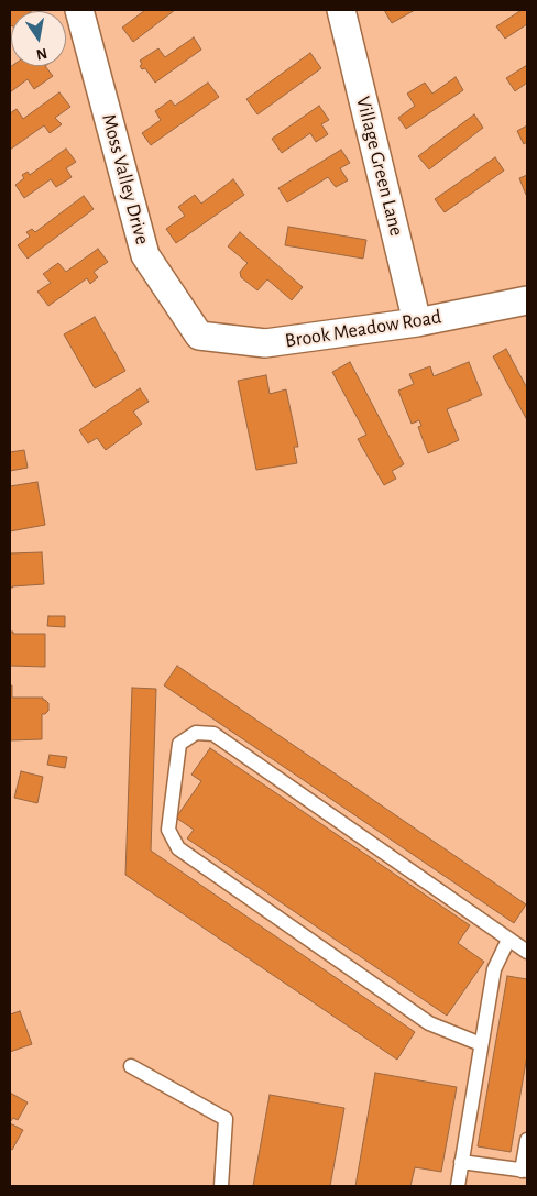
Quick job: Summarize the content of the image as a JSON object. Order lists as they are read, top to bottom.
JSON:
{
  "streets": {
    "street": ["Village Green Lane", "Moss Valley Drive", "Brook Meadow Road"]
  },
  "crossings": [
    ["Village Green Lane", "Brook Meadow Road"],
    ["Moss Valley Drive", "Brook Meadow Road"]
  ],
  "north": "bottom"
}
